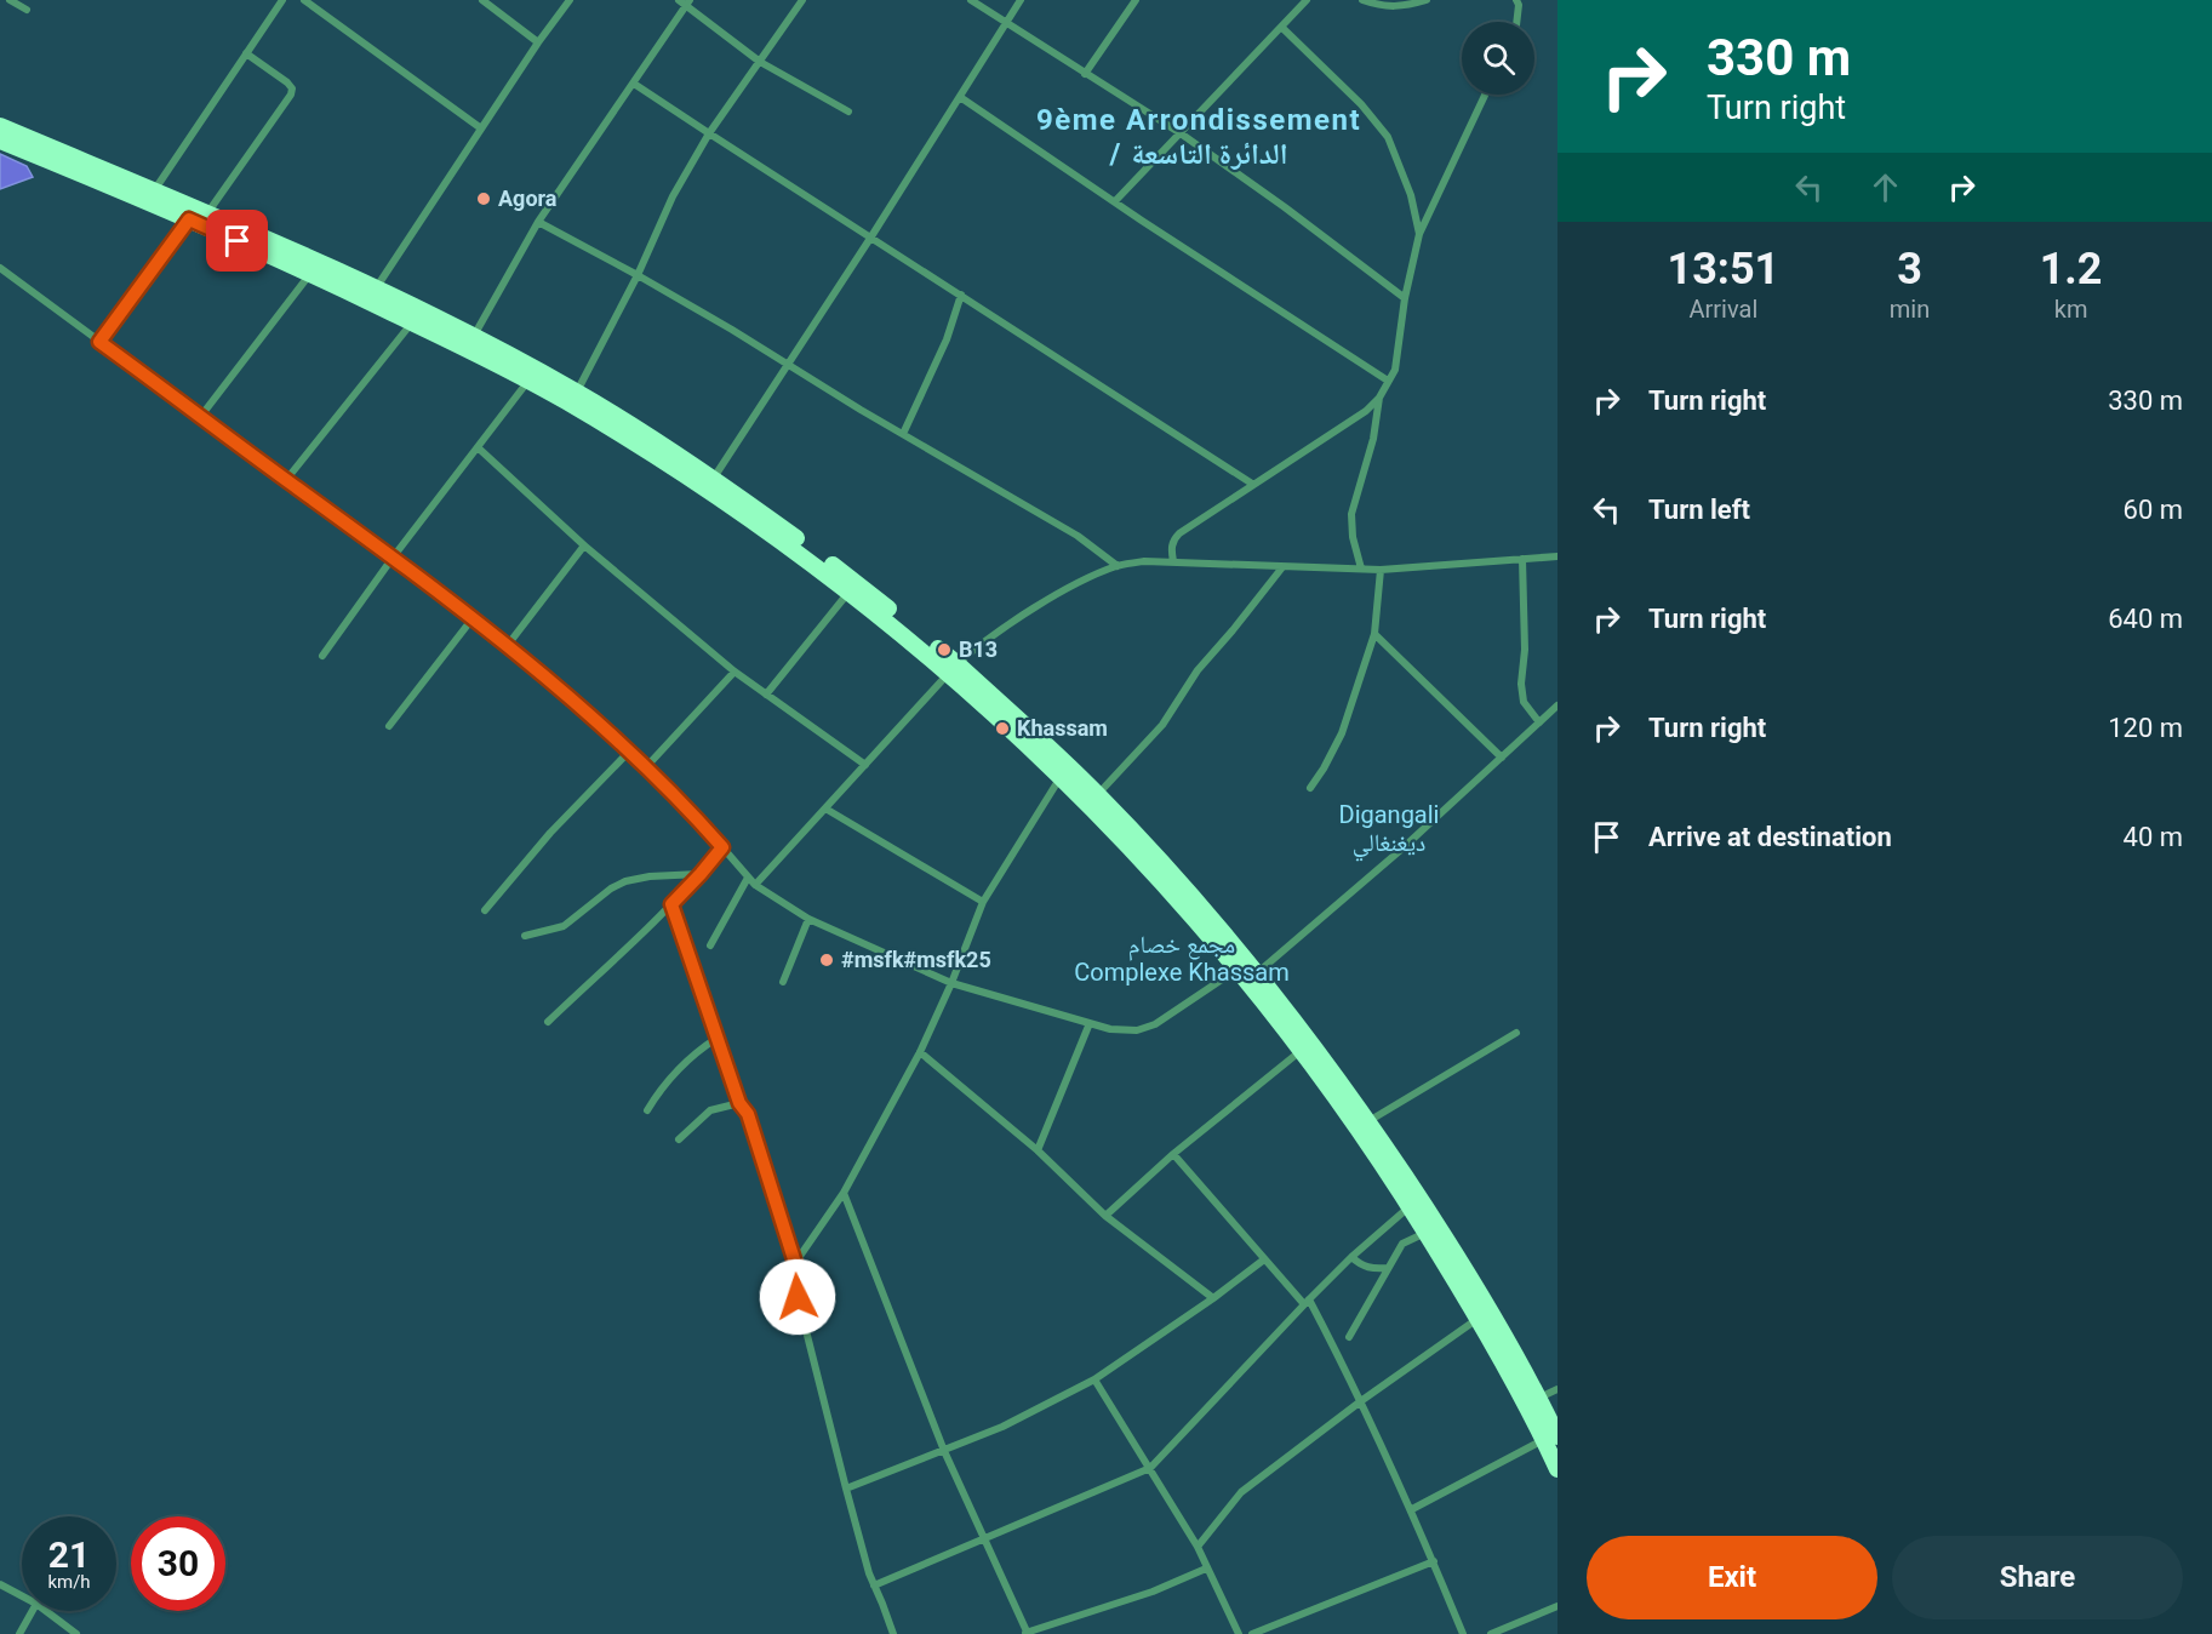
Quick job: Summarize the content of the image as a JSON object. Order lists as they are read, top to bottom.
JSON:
{
  "districts": ["9ème Arrondissement / الدائرة التاسعة", "Digangali ديغنغالي", "مجمع خصام Complexe Khassam"],
  "places": [
    "Agora",
    "B13",
    "Khassam",
    "#msfk#msfk25"
  ],
  "page": {
    "turn": ["330 m", "Turn right"],
    "eta": [
      "13:51",
      "Arrival",
      "3",
      "min",
      "1.2",
      "km"
    ],
    "list": [
      {
        "name": "Turn right",
        "value": "330 m"
      },
      {
        "name": "Turn left",
        "value": "60 m"
      },
      {
        "name": "Turn right",
        "value": "640 m"
      },
      {
        "name": "Turn right",
        "value": "120 m"
      },
      {
        "name": "Arrive at destination",
        "value": "40 m"
      }
    ],
    "speed": "21 km/h",
    "limit": "30",
    "buttons": ["Exit", "Share"]
  }
}
